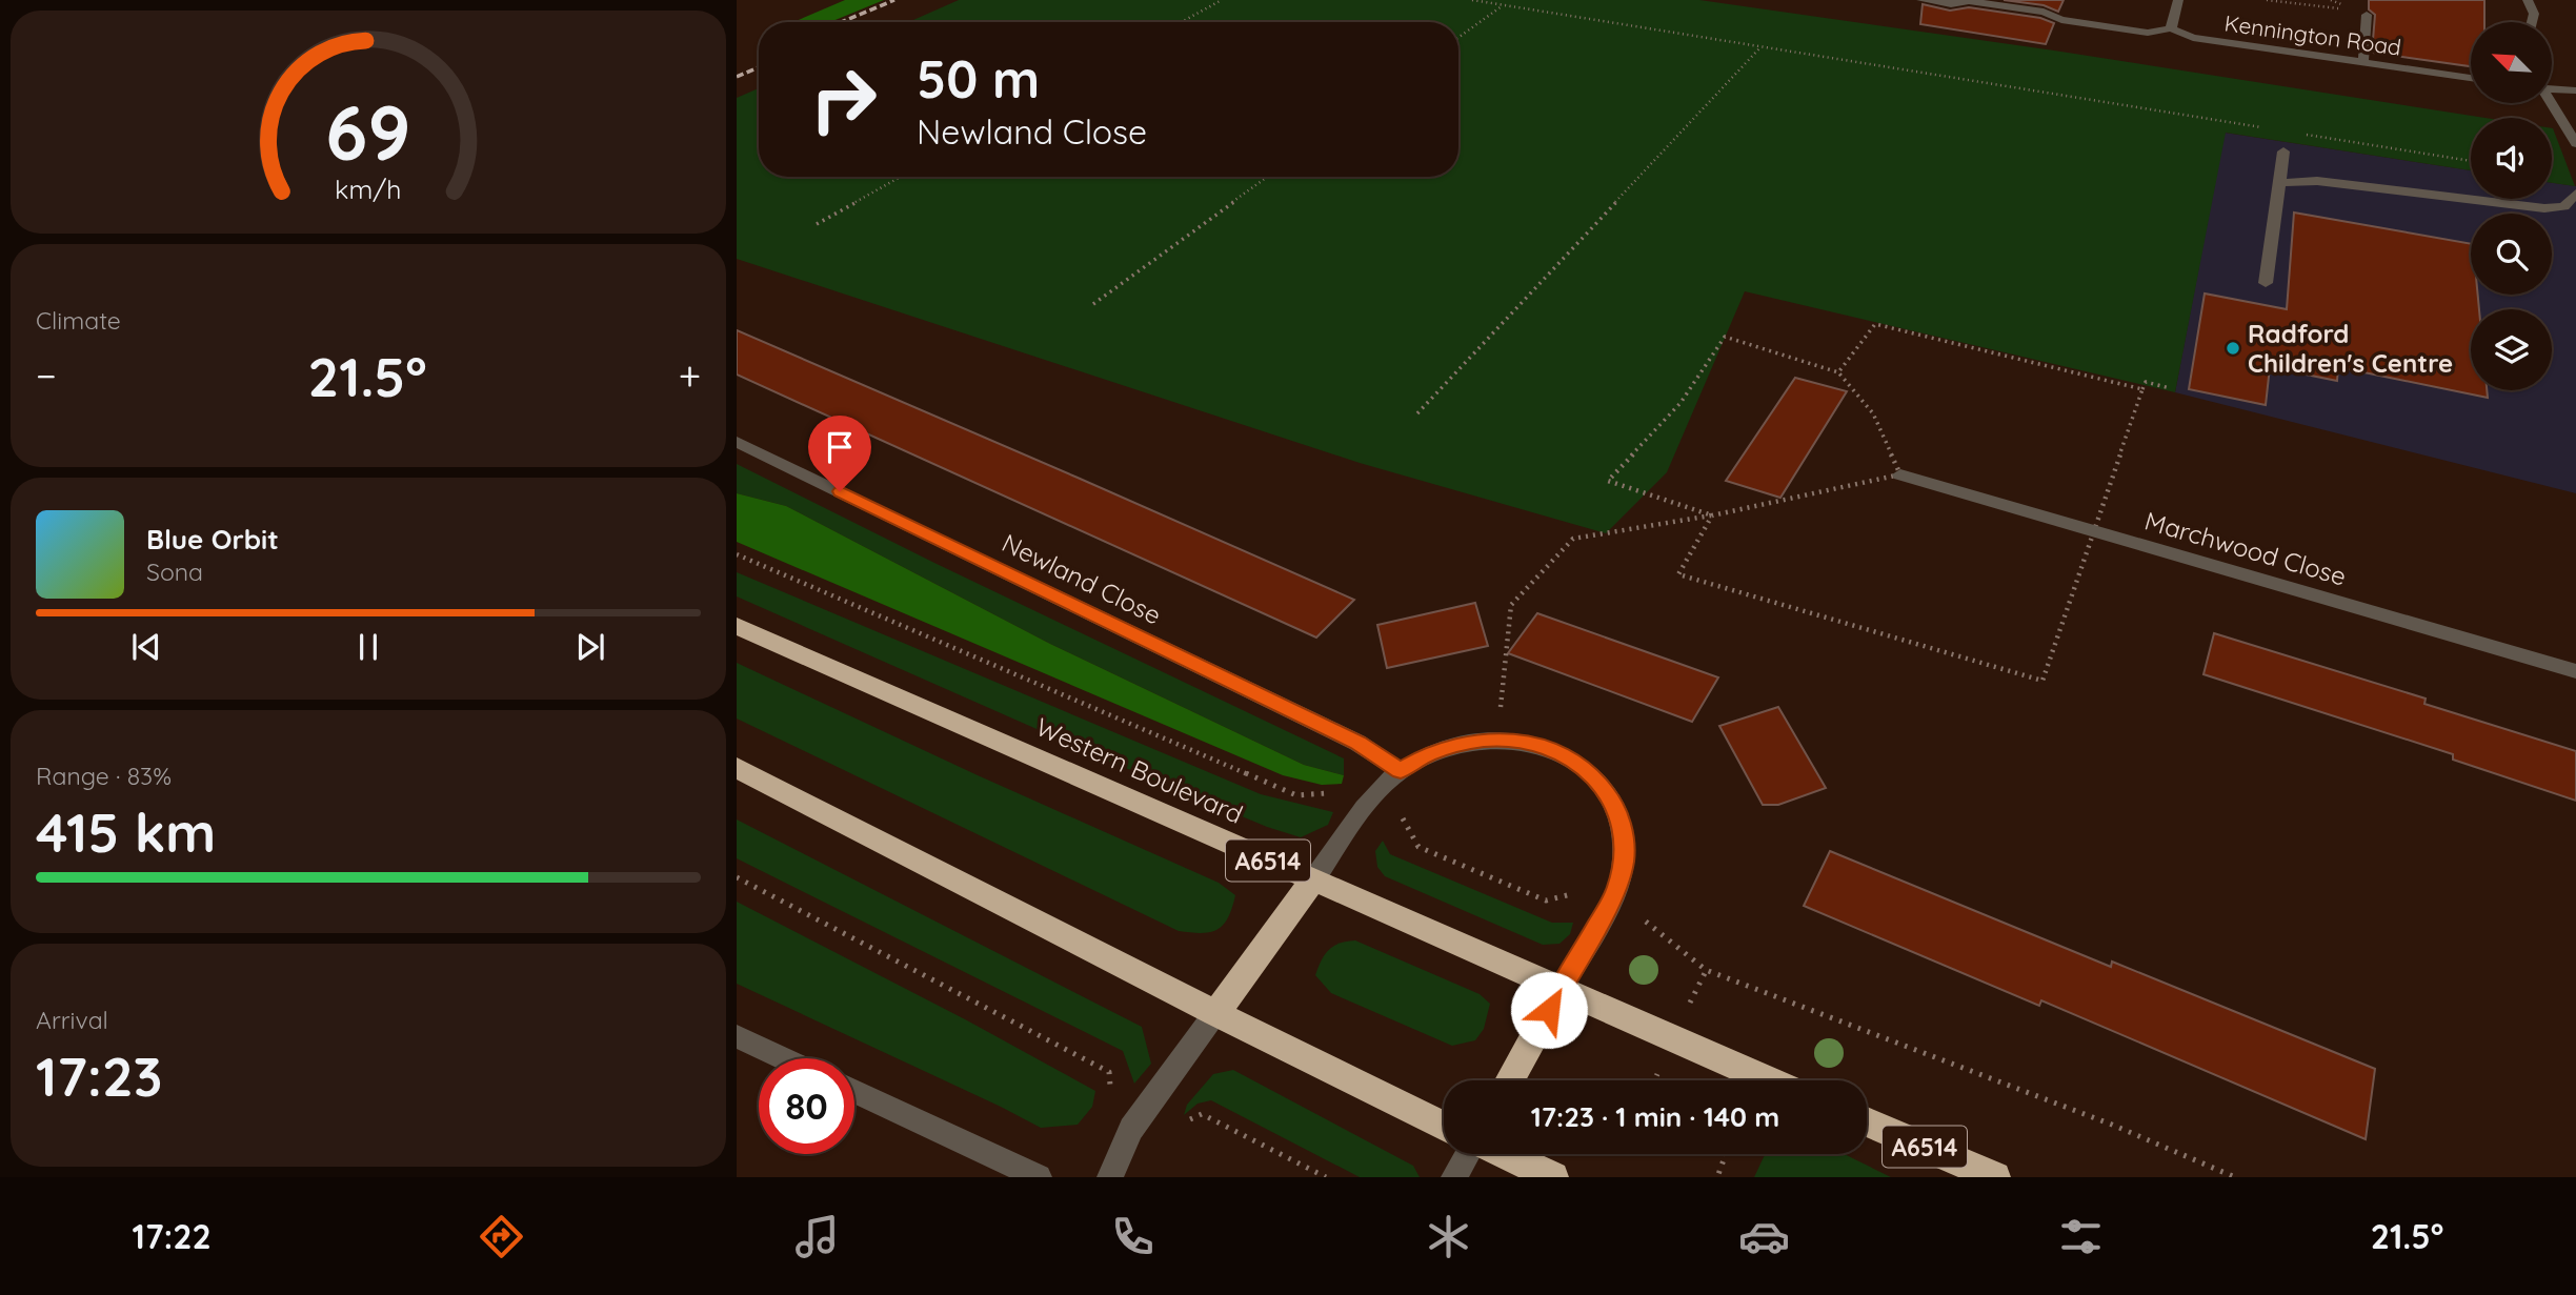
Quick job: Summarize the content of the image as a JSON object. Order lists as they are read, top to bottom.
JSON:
{
  "streets": {
    "highway": ["Western Boulevard", "A6514"],
    "street": ["Kennington Road", "Marchwood Close", "Newland Close"]
  },
  "places": ["Radford Children's Centre"],
  "north": "top left",
  "page": {
    "turn": ["50 m", "Newland Close"],
    "tile": [
      "Climate",
      ["Range · 83%", "415 km"],
      ["Arrival", "17:23"]
    ],
    "heat": ["−", "21.5°", "+"],
    "song": ["Blue Orbit", "Sona"],
    "limit": "80",
    "trip": "17:23 · 1 min · 140 m",
    "tabs": ["17:22", "21.5°"],
    "gauge": ["69", "km/h"]
  }
}
